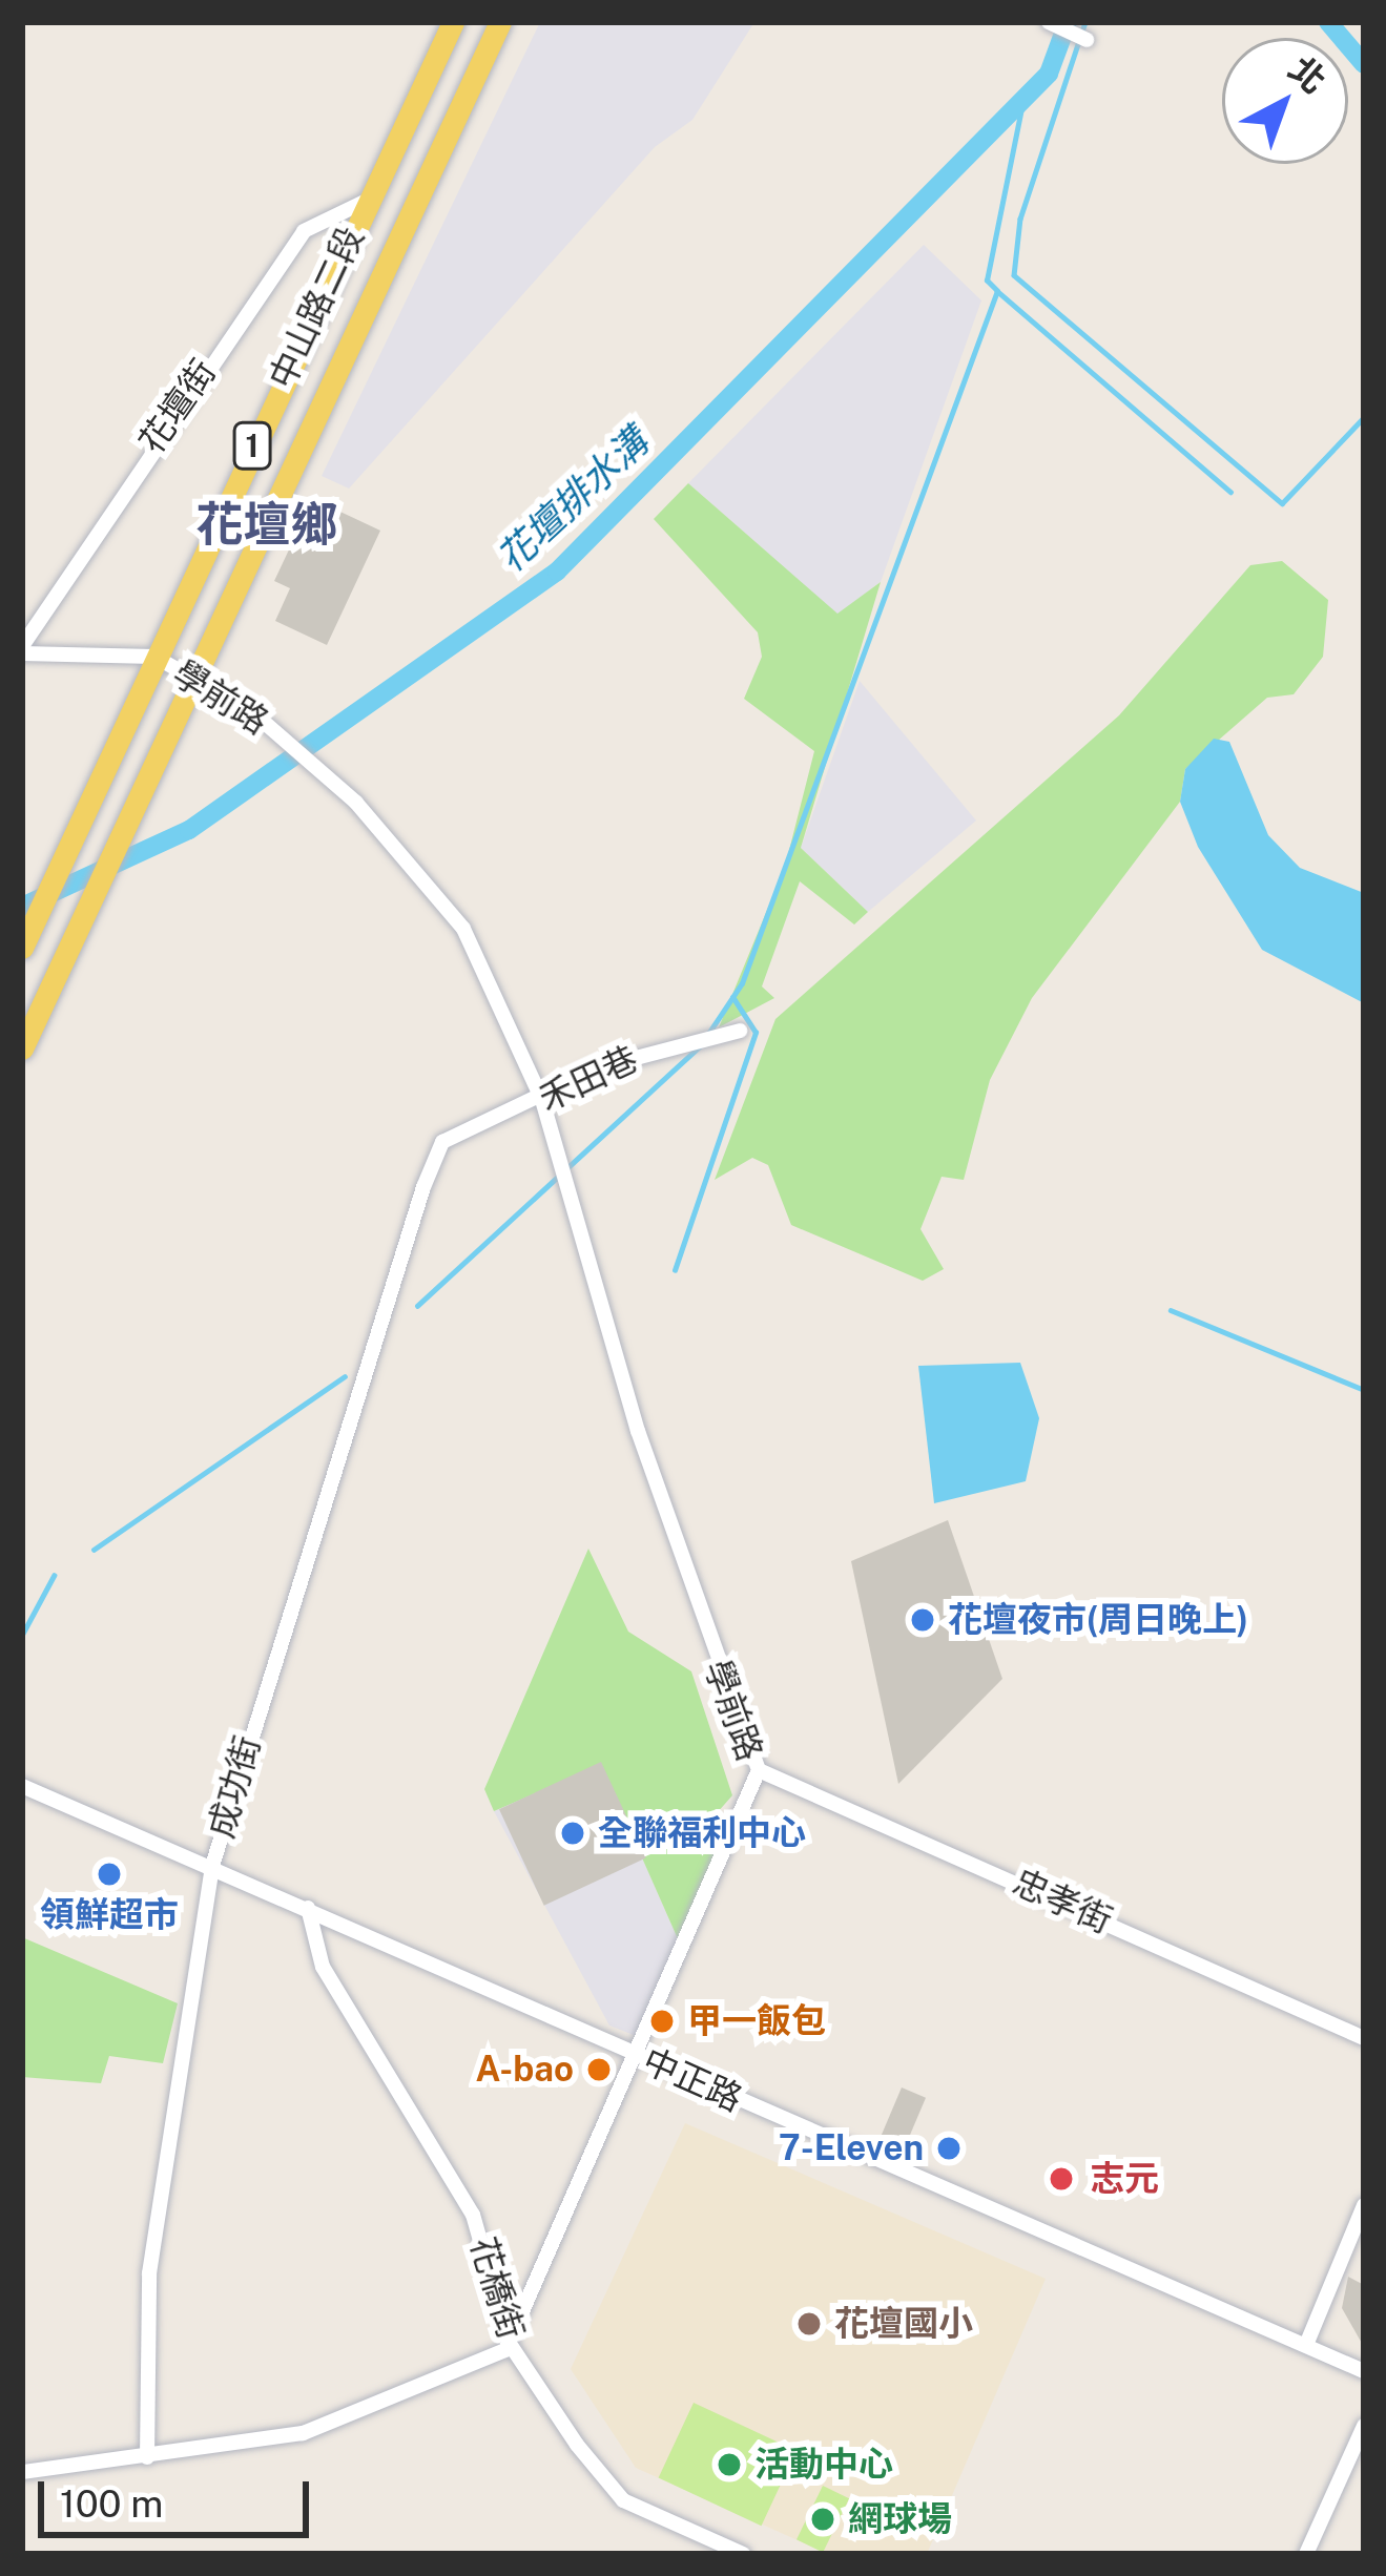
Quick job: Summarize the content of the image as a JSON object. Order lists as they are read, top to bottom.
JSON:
{
  "streets": {
    "main road": ["中山路二段", "1"],
    "street": [
      "花壇街",
      "學前路",
      "禾田巷",
      "成功街",
      "忠孝街",
      "中正路",
      "花橋街"
    ]
  },
  "crossings": [
    ["中山路二段", "花壇街"],
    ["中山路二段", "學前路"],
    ["學前路", "禾田巷"],
    ["學前路", "忠孝街"],
    ["學前路", "中正路"],
    ["學前路", "花橋街"],
    ["禾田巷", "成功街"],
    ["成功街", "中正路"],
    ["中正路", "花橋街"]
  ],
  "districts": ["花壇鄉"],
  "water": ["花壇排水溝"],
  "places": [
    "花壇夜市(周日晚上)",
    "全聯福利中心",
    "領鮮超市",
    "甲一飯包",
    "A-bao",
    "7-Eleven",
    "志元",
    "花壇國小",
    "活動中心",
    "網球場"
  ],
  "scale_bar": "100 m",
  "north": "top right"
}
